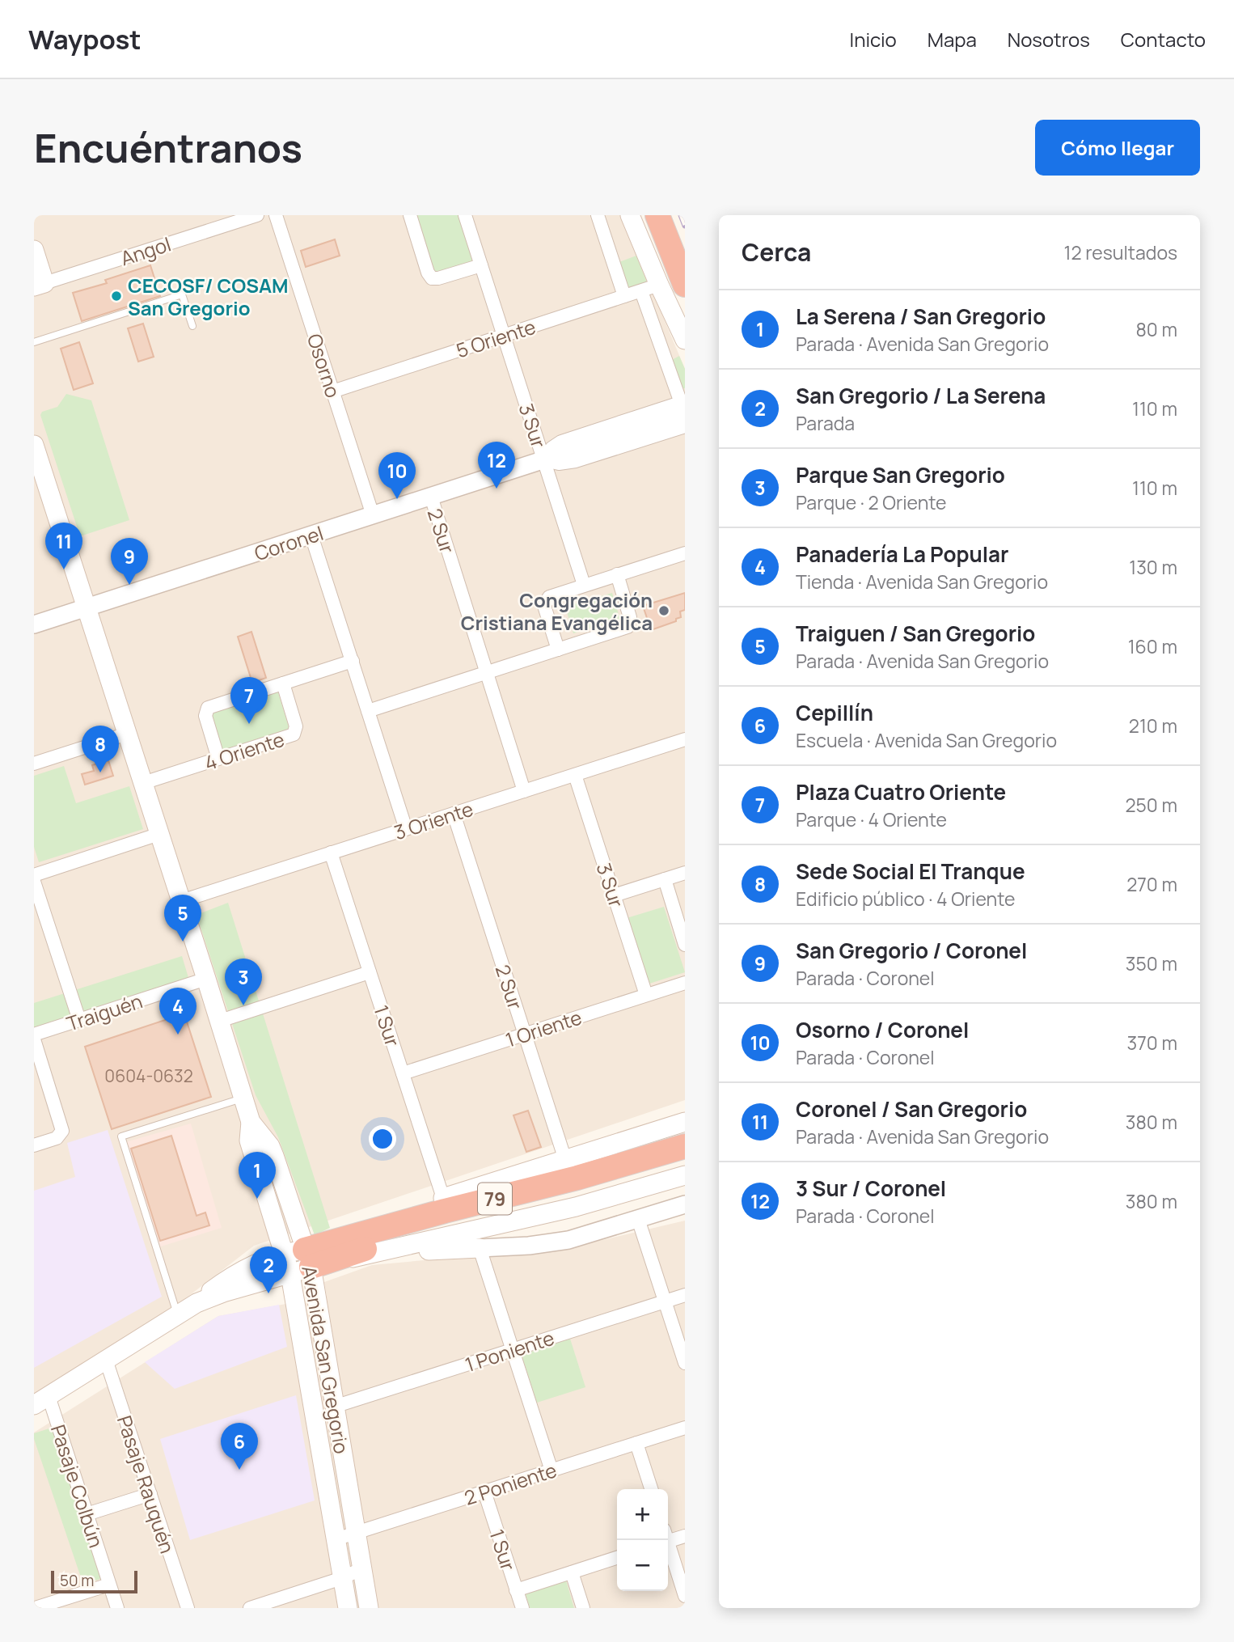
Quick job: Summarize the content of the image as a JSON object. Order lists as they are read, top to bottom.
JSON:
{
  "streets": {
    "highway": ["79"],
    "main road": ["Avenida San Gregorio"],
    "street": [
      "Angol",
      "5 Oriente",
      "Osorno",
      "3 Sur",
      "2 Sur",
      "Coronel",
      "4 Oriente",
      "3 Oriente",
      "Traiguén",
      "1 Sur",
      "1 Oriente",
      "1 Poniente",
      "2 Poniente",
      "Pasaje Rauquén",
      "Pasaje Colbún"
    ]
  },
  "crossings": [
    ["5 Oriente", "Osorno"],
    ["5 Oriente", "3 Sur"],
    ["Osorno", "Coronel"],
    ["3 Sur", "Coronel"],
    ["3 Sur", "3 Oriente"],
    ["3 Sur", "1 Oriente"],
    ["2 Sur", "Coronel"],
    ["2 Sur", "3 Oriente"],
    ["2 Sur", "1 Oriente"],
    ["Coronel", "Avenida San Gregorio"],
    ["4 Oriente", "Avenida San Gregorio"],
    ["3 Oriente", "1 Sur"],
    ["3 Oriente", "Avenida San Gregorio"],
    ["Traiguén", "Avenida San Gregorio"],
    ["1 Sur", "1 Oriente"],
    ["1 Sur", "2 Poniente"],
    ["79", "Avenida San Gregorio"],
    ["1 Poniente", "Avenida San Gregorio"],
    ["Avenida San Gregorio", "2 Poniente"]
  ],
  "places": ["CECOSF/ COSAM San Gregorio", "Congregación Cristiana Evangélica"],
  "house_numbers": ["0604-0632"],
  "scale_bar": "50 m",
  "page": {
    "header": "Waypost",
    "nav": [
      "Inicio",
      "Mapa",
      "Nosotros",
      "Contacto"
    ],
    "buttons": "Cómo llegar",
    "title": "Encuéntranos",
    "heading": ["Cerca", "12 resultados"],
    "list": [
      {
        "mark": "1",
        "name": "La Serena / San Gregorio",
        "note": "Parada · Avenida San Gregorio",
        "value": "80 m"
      },
      {
        "mark": "2",
        "name": "San Gregorio / La Serena",
        "note": "Parada",
        "value": "110 m"
      },
      {
        "mark": "3",
        "name": "Parque San Gregorio",
        "note": "Parque · 2 Oriente",
        "value": "110 m"
      },
      {
        "mark": "4",
        "name": "Panadería La Popular",
        "note": "Tienda · Avenida San Gregorio",
        "value": "130 m"
      },
      {
        "mark": "5",
        "name": "Traiguen / San Gregorio",
        "note": "Parada · Avenida San Gregorio",
        "value": "160 m"
      },
      {
        "mark": "6",
        "name": "Cepillín",
        "note": "Escuela · Avenida San Gregorio",
        "value": "210 m"
      },
      {
        "mark": "7",
        "name": "Plaza Cuatro Oriente",
        "note": "Parque · 4 Oriente",
        "value": "250 m"
      },
      {
        "mark": "8",
        "name": "Sede Social El Tranque",
        "note": "Edificio público · 4 Oriente",
        "value": "270 m"
      },
      {
        "mark": "9",
        "name": "San Gregorio / Coronel",
        "note": "Parada · Coronel",
        "value": "350 m"
      },
      {
        "mark": "10",
        "name": "Osorno / Coronel",
        "note": "Parada · Coronel",
        "value": "370 m"
      },
      {
        "mark": "11",
        "name": "Coronel / San Gregorio",
        "note": "Parada · Avenida San Gregorio",
        "value": "380 m"
      },
      {
        "mark": "12",
        "name": "3 Sur / Coronel",
        "note": "Parada · Coronel",
        "value": "380 m"
      }
    ],
    "pins": [
      "12",
      "10",
      "11",
      "9",
      "7",
      "8",
      "5",
      "3",
      "4",
      "1",
      "2",
      "6"
    ],
    "map_buttons": ["+", "−"],
    "scale": "50 m"
  }
}
